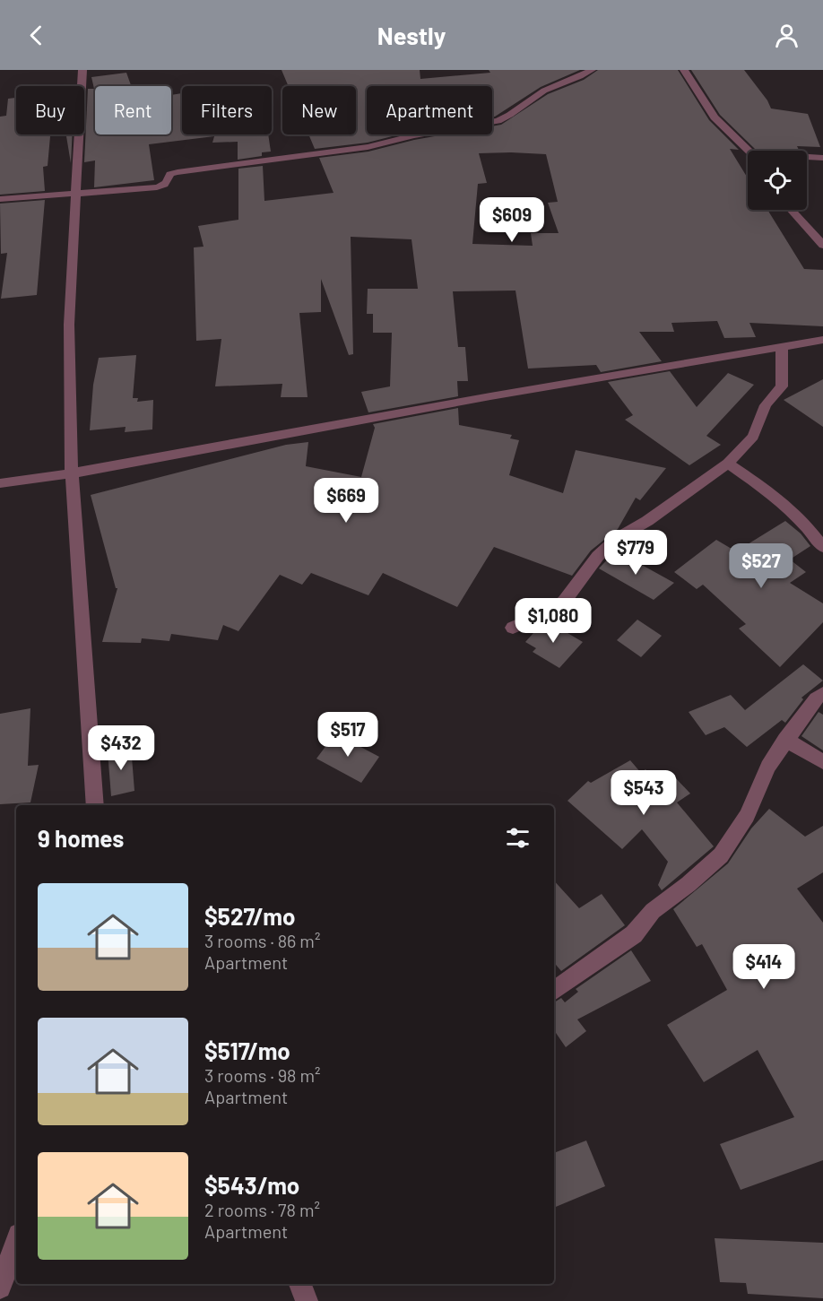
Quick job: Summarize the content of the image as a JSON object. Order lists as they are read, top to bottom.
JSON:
{
  "page": {
    "header": "Nestly",
    "chip": [
      "Buy",
      "Rent",
      "Filters",
      "New",
      "Apartment"
    ],
    "price": [
      "$609",
      "$669",
      "$779",
      "$527",
      "$1,080",
      "$517",
      "$432",
      "$543",
      "$414"
    ],
    "heading": "9 homes",
    "list": [
      {
        "name": "$527/mo",
        "note": "3 rooms · 86 m² · Apartment"
      },
      {
        "name": "$517/mo",
        "note": "3 rooms · 98 m² · Apartment"
      },
      {
        "name": "$543/mo",
        "note": "2 rooms · 78 m² · Apartment"
      }
    ]
  }
}
